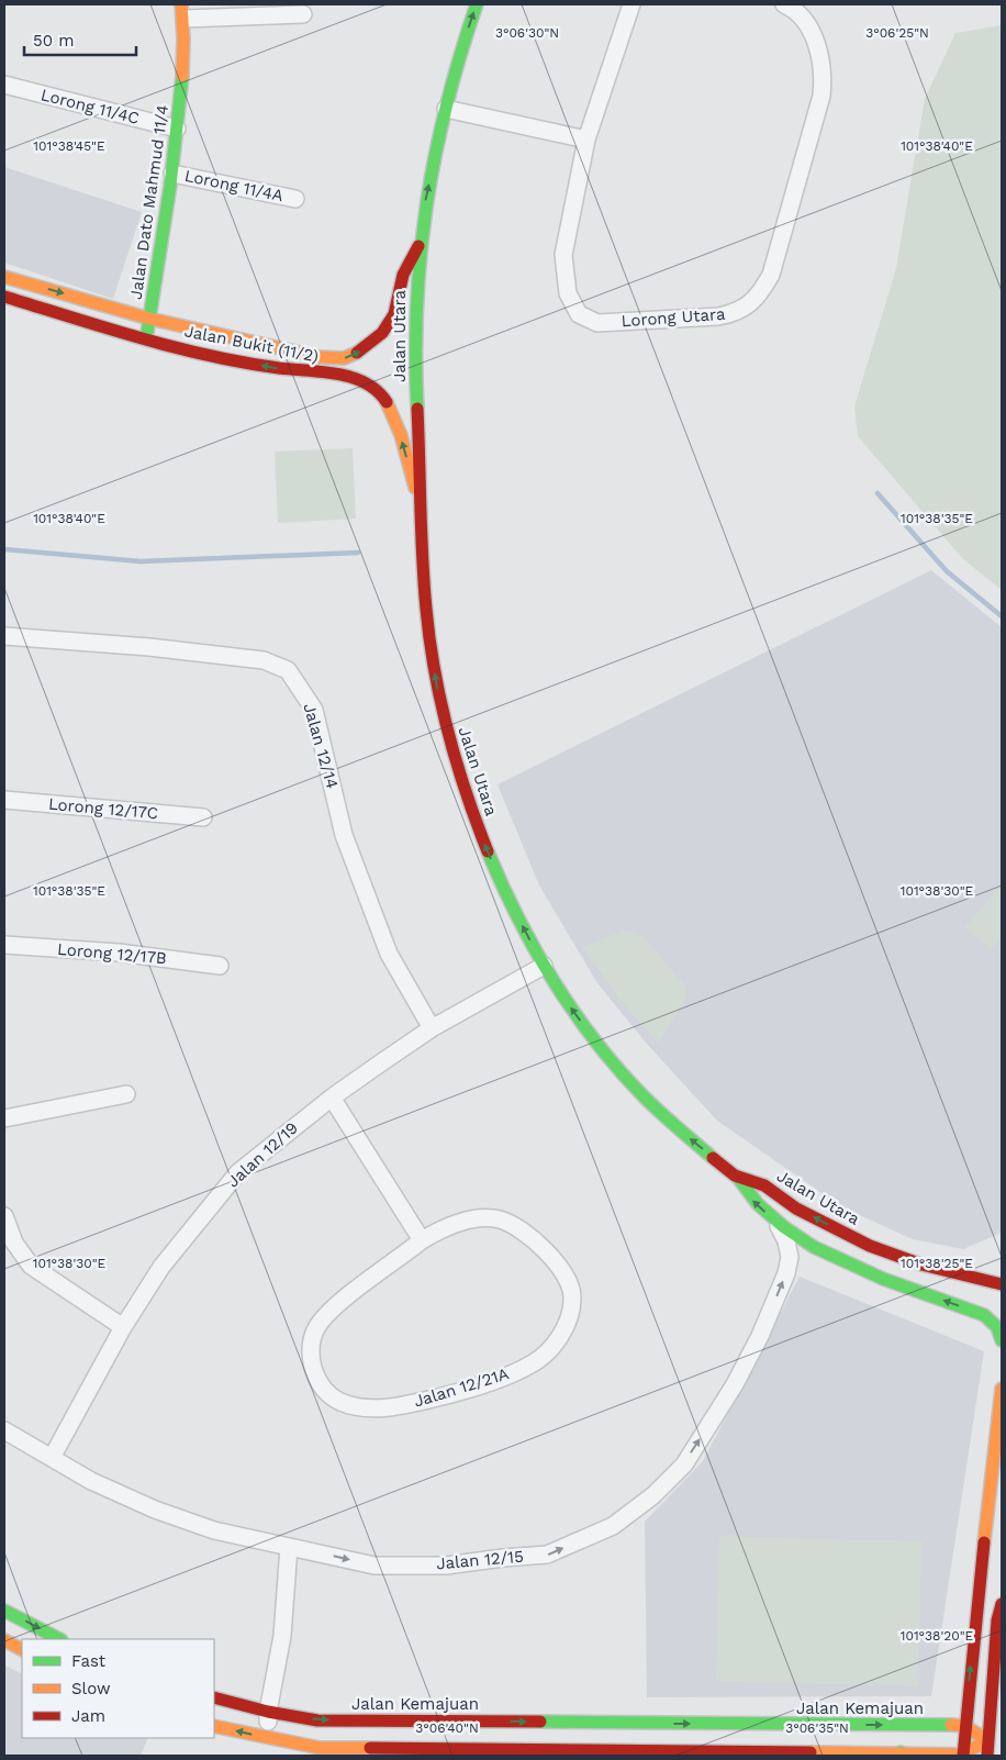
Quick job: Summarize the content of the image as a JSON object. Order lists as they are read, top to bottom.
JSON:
{
  "streets": {
    "main road": [
      "Jalan Dato Mahmud 11/4",
      "Jalan Utara",
      "Jalan Bukit (11/2)",
      "Jalan Kemajuan"
    ],
    "street": [
      "Lorong 11/4C",
      "Lorong 11/4A",
      "Lorong Utara",
      "Jalan 12/14",
      "Lorong 12/17C",
      "Lorong 12/17B",
      "Jalan 12/19",
      "Jalan 12/21A",
      "Jalan 12/15"
    ]
  },
  "crossings": [
    ["Lorong 11/4C", "Jalan Dato Mahmud 11/4"],
    ["Lorong 11/4A", "Jalan Dato Mahmud 11/4"],
    ["Jalan Dato Mahmud 11/4", "Jalan Bukit (11/2)"],
    ["Jalan Utara", "Jalan Bukit (11/2)"],
    ["Jalan Utara", "Jalan 12/19"],
    ["Jalan 12/14", "Jalan 12/19"],
    ["Jalan 12/19", "Jalan 12/15"]
  ],
  "one_way": ["Jalan Utara", "Jalan 12/15"],
  "legend": ["Fast", "Slow", "Jam"],
  "scale_bar": "50 m",
  "coordinates": [
    "3°06'30\"N",
    "3°06'25\"N",
    "101°38'45\"E",
    "101°38'40\"E",
    "101°38'35\"E",
    "101°38'30\"E",
    "101°38'25\"E",
    "101°38'20\"E",
    "3°06'40\"N",
    "3°06'35\"N"
  ]
}
